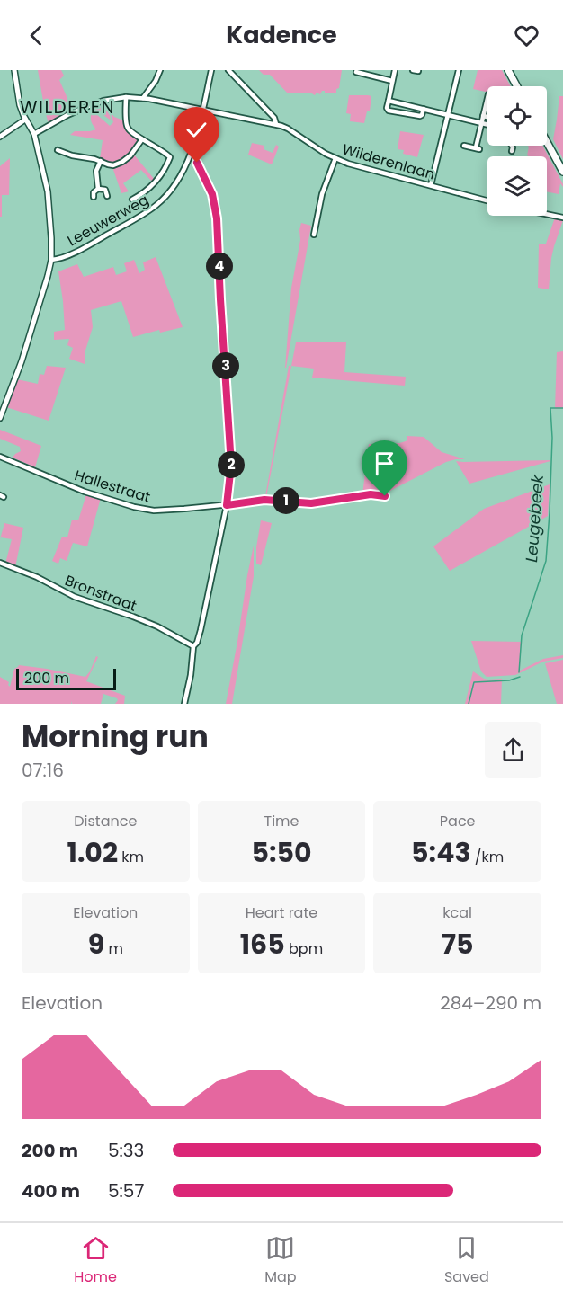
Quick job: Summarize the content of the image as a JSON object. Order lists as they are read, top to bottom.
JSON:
{
  "streets": {
    "street": [
      "Wilderenlaan",
      "Leeuwerweg",
      "Hallestraat",
      "Bronstraat"
    ]
  },
  "crossings": [
    ["Wilderenlaan", "Leeuwerweg"]
  ],
  "districts": ["WILDEREN"],
  "water": ["Leugebeek"],
  "scale_bar": "200 m",
  "page": {
    "header": "Kadence",
    "pins": [
      "4",
      "3",
      "2",
      "1"
    ],
    "scale": "200 m",
    "heading": ["Morning run", "07:16"],
    "stats": [
      ["Distance", "1.02 km"],
      ["Time", "5:50"],
      ["Pace", "5:43 /km"],
      ["Elevation", "9 m"],
      ["Heart rate", "165 bpm"],
      ["kcal", "75"]
    ],
    "chart": ["Elevation", "284–290 m"],
    "list": [
      {
        "name": "200 m",
        "note": "5:33"
      },
      {
        "name": "400 m",
        "note": "5:57"
      }
    ],
    "tabs": ["Home", "Map", "Saved"]
  }
}
